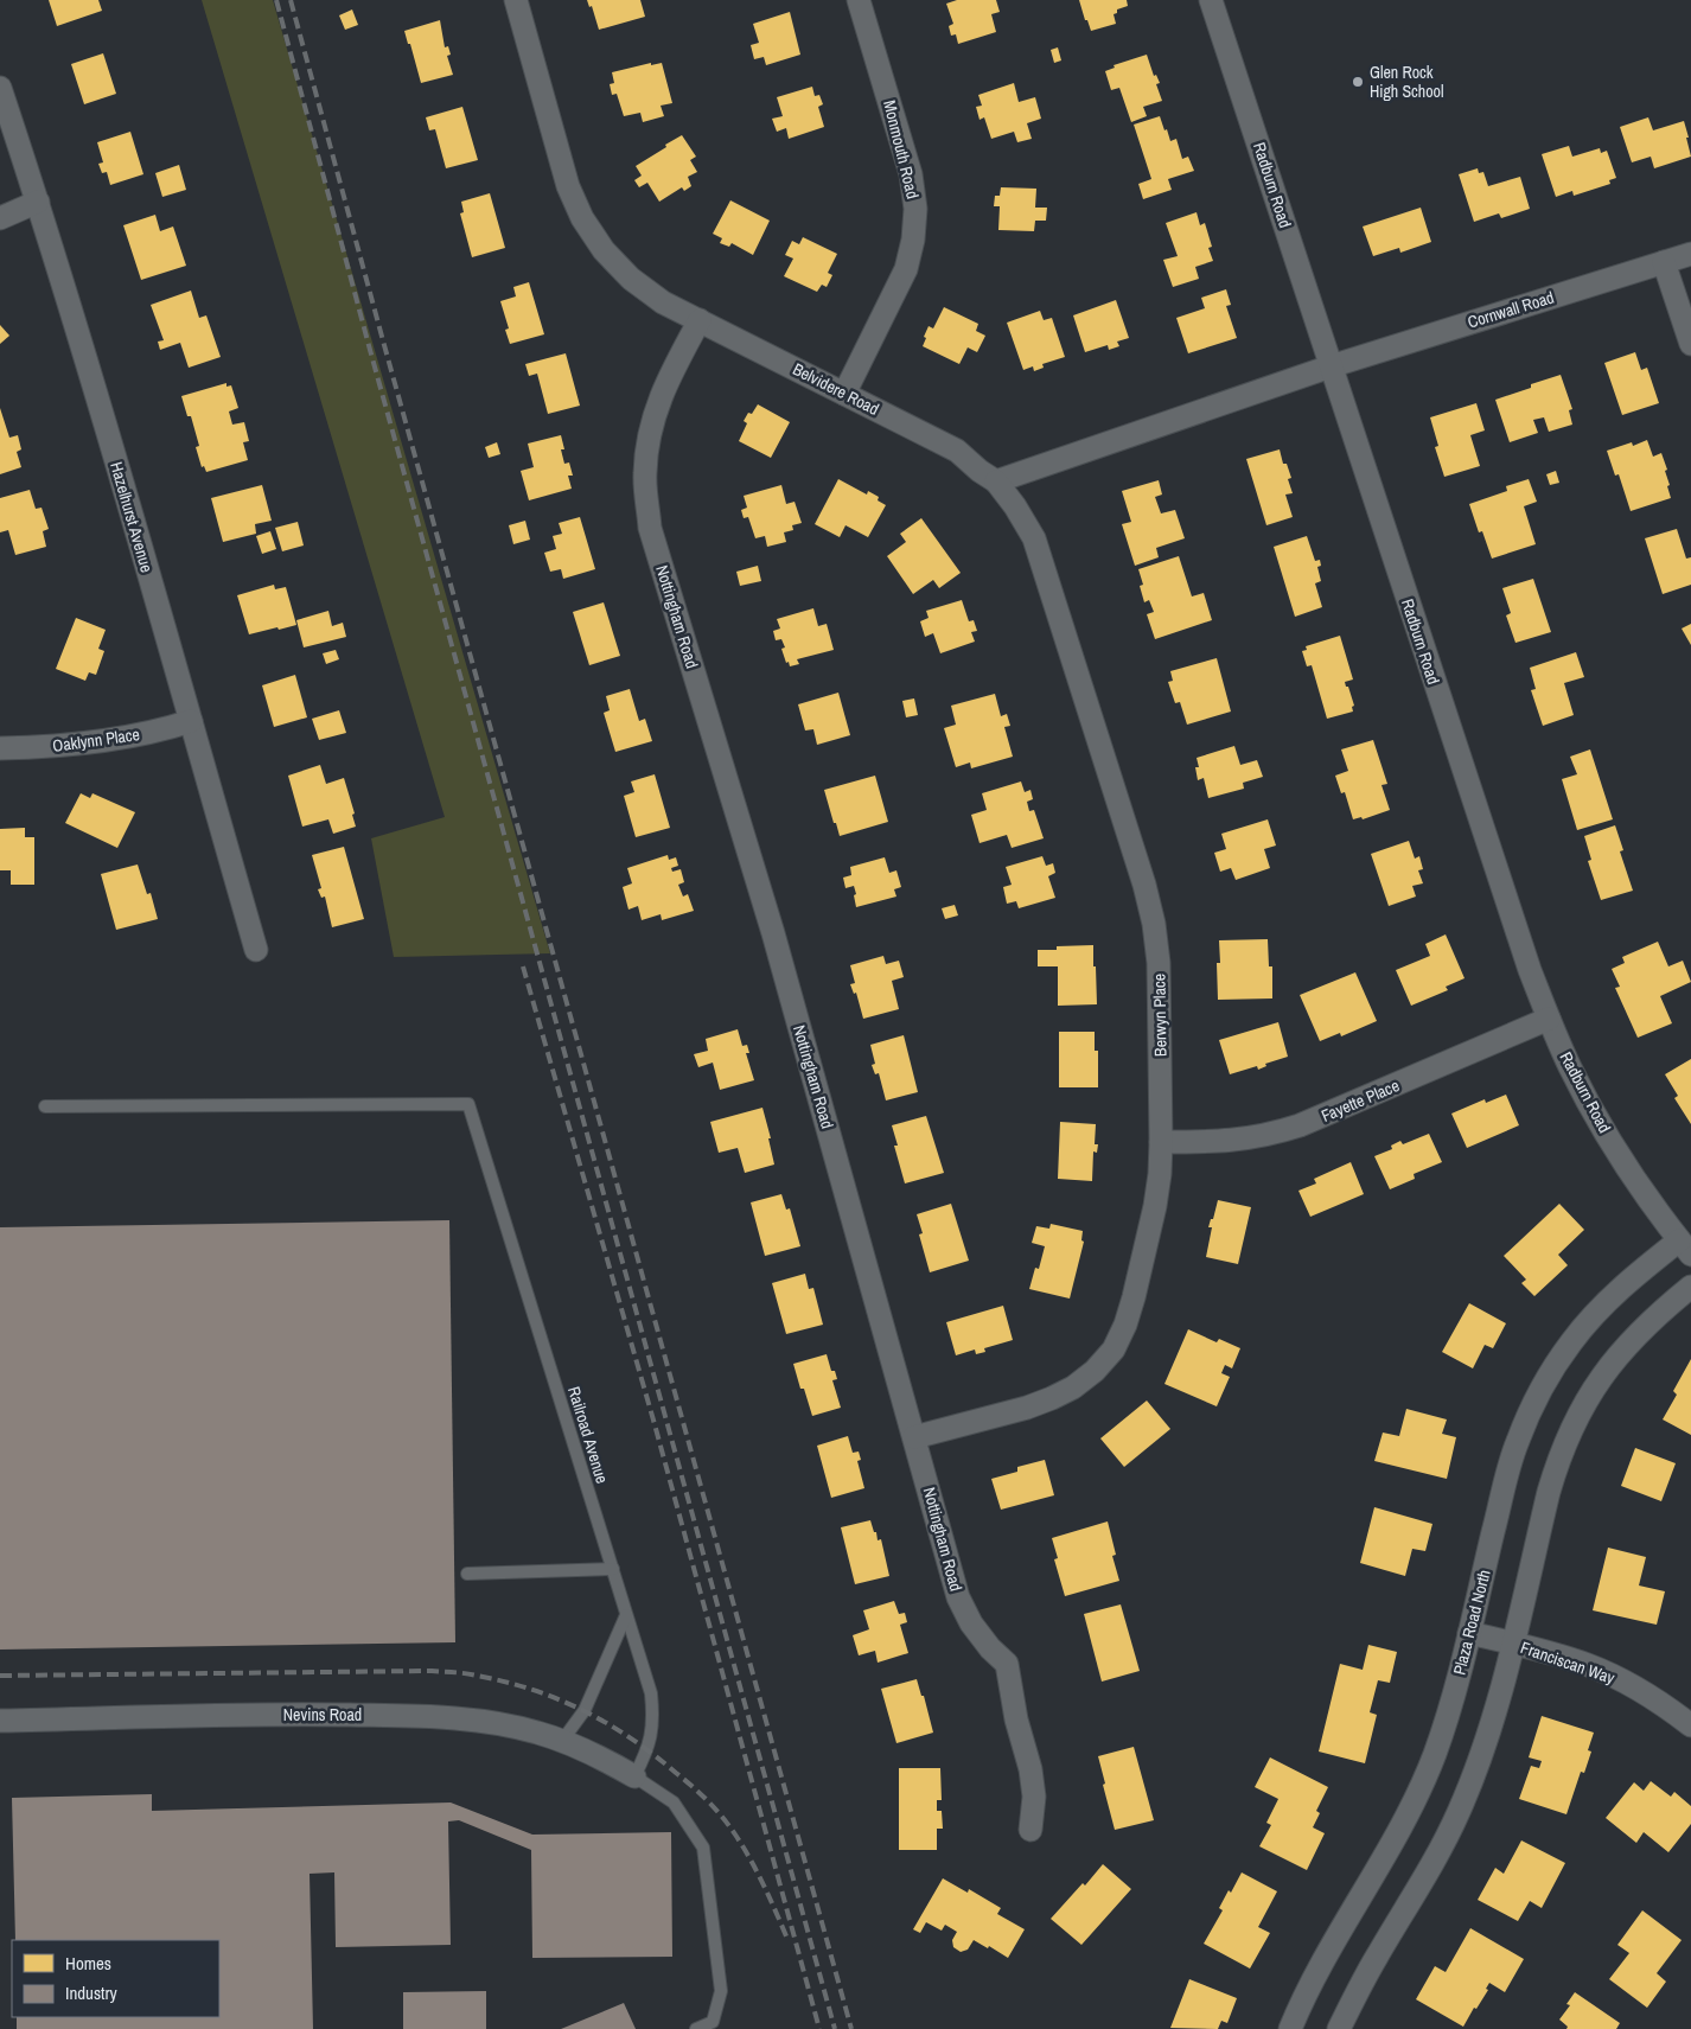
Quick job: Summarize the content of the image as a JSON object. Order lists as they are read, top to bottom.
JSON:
{
  "streets": {
    "street": [
      "Monmouth Road",
      "Radburn Road",
      "Cornwall Road",
      "Belvidere Road",
      "Hazelhurst Avenue",
      "Nottingham Road",
      "Oaklynn Place",
      "Berwyn Place",
      "Fayette Place",
      "Plaza Road North",
      "Franciscan Way",
      "Nevins Road"
    ],
    "lane": ["Railroad Avenue"]
  },
  "crossings": [
    ["Monmouth Road", "Belvidere Road"],
    ["Radburn Road", "Cornwall Road"],
    ["Radburn Road", "Fayette Place"],
    ["Radburn Road", "Plaza Road North"],
    ["Belvidere Road", "Nottingham Road"],
    ["Belvidere Road", "Berwyn Place"],
    ["Hazelhurst Avenue", "Oaklynn Place"],
    ["Nottingham Road", "Berwyn Place"],
    ["Berwyn Place", "Fayette Place"],
    ["Railroad Avenue", "Nevins Road"],
    ["Plaza Road North", "Franciscan Way"]
  ],
  "places": ["Glen Rock High School"],
  "legend": ["Homes", "Industry"]
}
